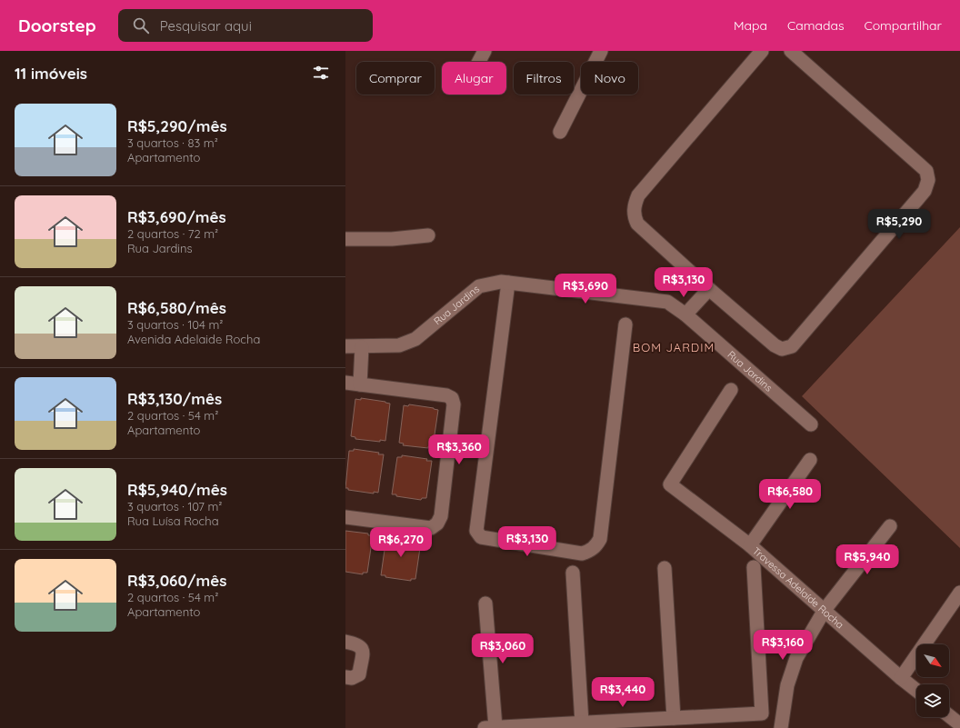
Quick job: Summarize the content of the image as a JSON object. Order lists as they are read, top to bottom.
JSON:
{
  "streets": {
    "street": ["Rua Jardins", "Travessa Adelaíde Rocha"]
  },
  "districts": ["BOM JARDIM"],
  "north": "bottom right",
  "page": {
    "header": "Doorstep",
    "search": "Pesquisar aqui",
    "nav": ["Mapa", "Camadas", "Compartilhar"],
    "heading": "11 imóveis",
    "chip": [
      "Comprar",
      "Alugar",
      "Filtros",
      "Novo"
    ],
    "list": [
      {
        "name": "R$5,290/mês",
        "note": "3 quartos · 83 m² · Apartamento"
      },
      {
        "name": "R$3,690/mês",
        "note": "2 quartos · 72 m² · Rua Jardins"
      },
      {
        "name": "R$6,580/mês",
        "note": "3 quartos · 104 m² · Avenida Adelaide Rocha"
      },
      {
        "name": "R$3,130/mês",
        "note": "2 quartos · 54 m² · Apartamento"
      },
      {
        "name": "R$5,940/mês",
        "note": "3 quartos · 107 m² · Rua Luísa Rocha"
      },
      {
        "name": "R$3,060/mês",
        "note": "2 quartos · 54 m² · Apartamento"
      }
    ],
    "price": [
      "R$5,290",
      "R$3,130",
      "R$3,690",
      "R$3,360",
      "R$6,580",
      "R$3,130",
      "R$6,270",
      "R$5,940",
      "R$3,160",
      "R$3,060",
      "R$3,440"
    ]
  }
}
